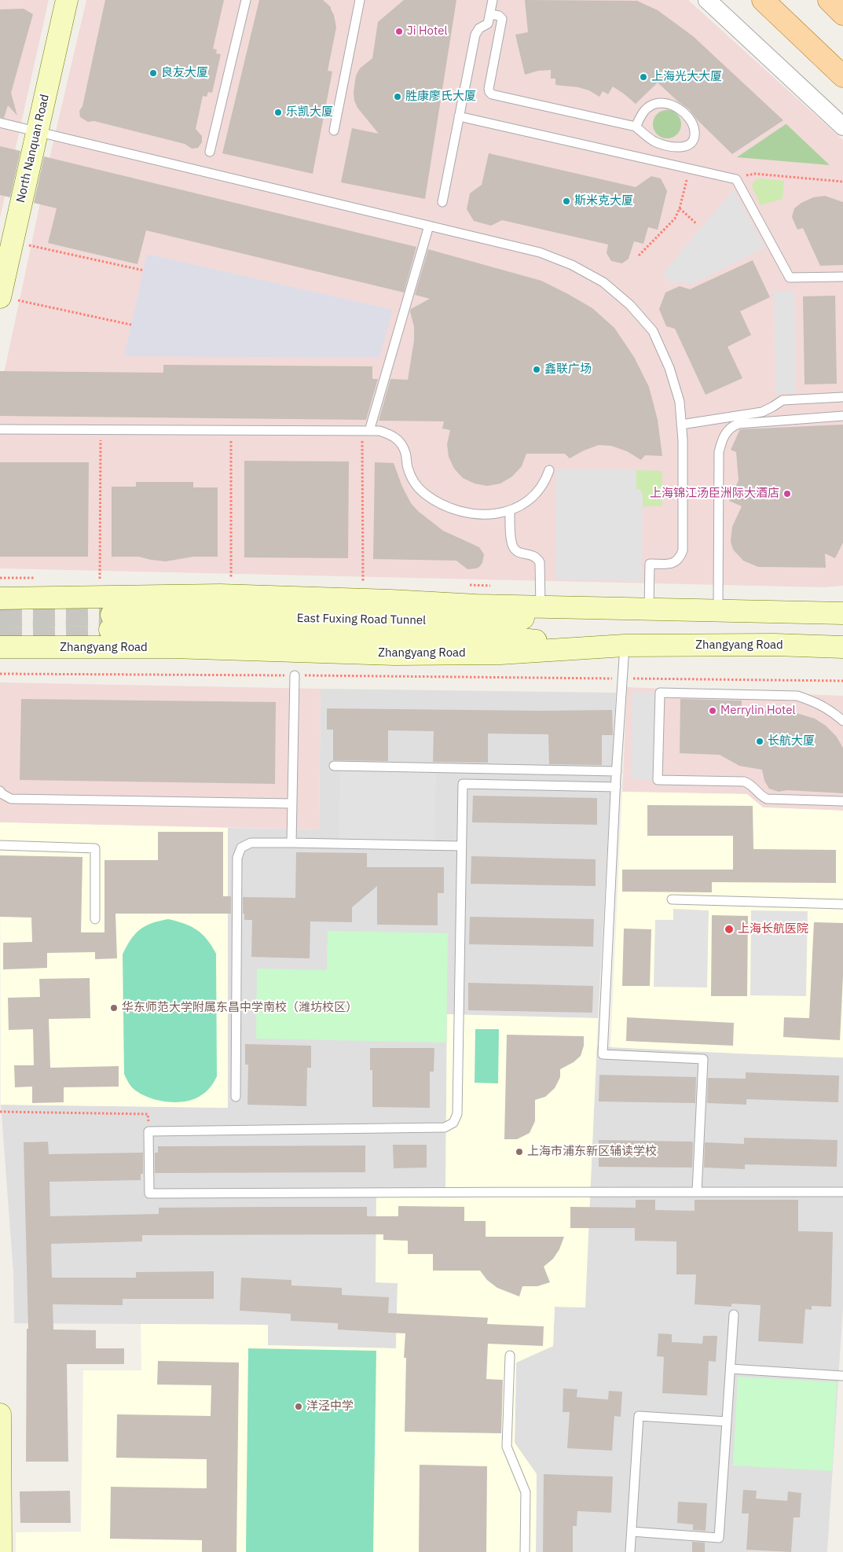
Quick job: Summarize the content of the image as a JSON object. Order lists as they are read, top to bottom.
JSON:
{
  "streets": {
    "main road": ["North Nanquan Road", "East Fuxing Road Tunnel", "Zhangyang Road"]
  },
  "crossings": [
    ["East Fuxing Road Tunnel", "Zhangyang Road"]
  ],
  "places": [
    "Ji Hotel",
    "良友大厦",
    "上海光大大厦",
    "胜康廖氏大厦",
    "乐凯大厦",
    "斯米克大厦",
    "鑫联广场",
    "上海锦江汤臣洲际大酒店",
    "Merrylin Hotel",
    "长航大厦",
    "上海长航医院",
    "华东师范大学附属东昌中学南校（潍坊校区）",
    "上海市浦东新区辅读学校",
    "洋泾中学"
  ]
}
